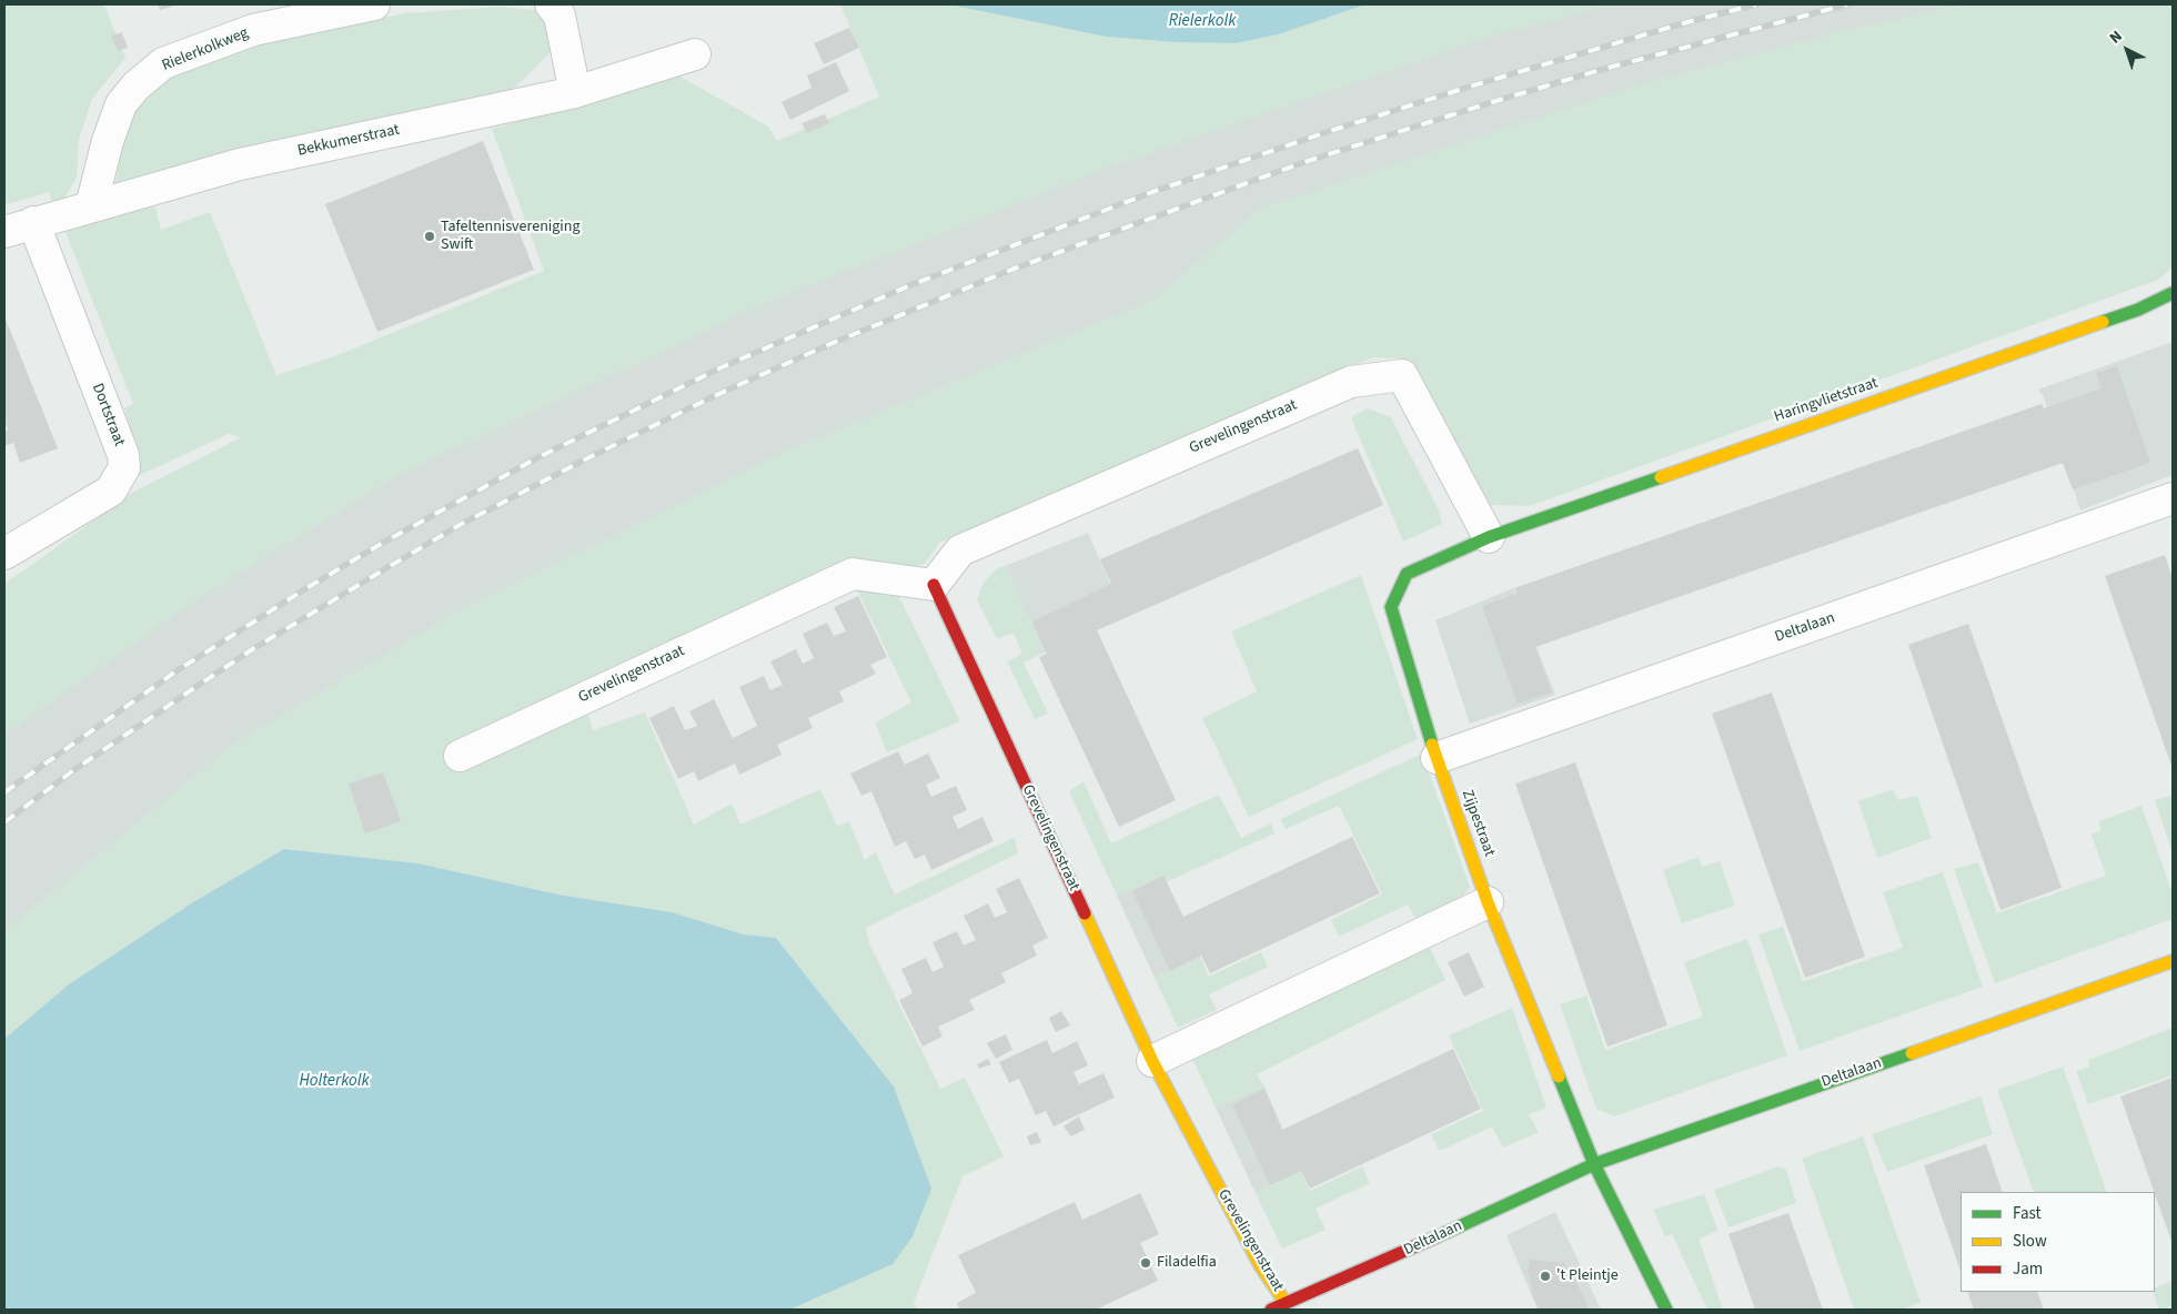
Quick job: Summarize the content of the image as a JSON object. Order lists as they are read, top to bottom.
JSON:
{
  "streets": {
    "street": [
      "Rielerkolkweg",
      "Bekkumerstraat",
      "Haringvlietstraat",
      "Dortstraat",
      "Grevelingenstraat",
      "Deltalaan",
      "Zijpestraat"
    ]
  },
  "crossings": [
    ["Rielerkolkweg", "Bekkumerstraat"],
    ["Bekkumerstraat", "Dortstraat"],
    ["Haringvlietstraat", "Grevelingenstraat"],
    ["Haringvlietstraat", "Zijpestraat"],
    ["Grevelingenstraat", "Deltalaan"],
    ["Grevelingenstraat", "Zijpestraat"],
    ["Deltalaan", "Zijpestraat"]
  ],
  "water": ["Rielerkolk", "Holterkolk"],
  "places": ["Tafeltennisvereniging Swift", "Filadelfia", "'t Pleintje"],
  "legend": ["Fast", "Slow", "Jam"],
  "north": "top left"
}
